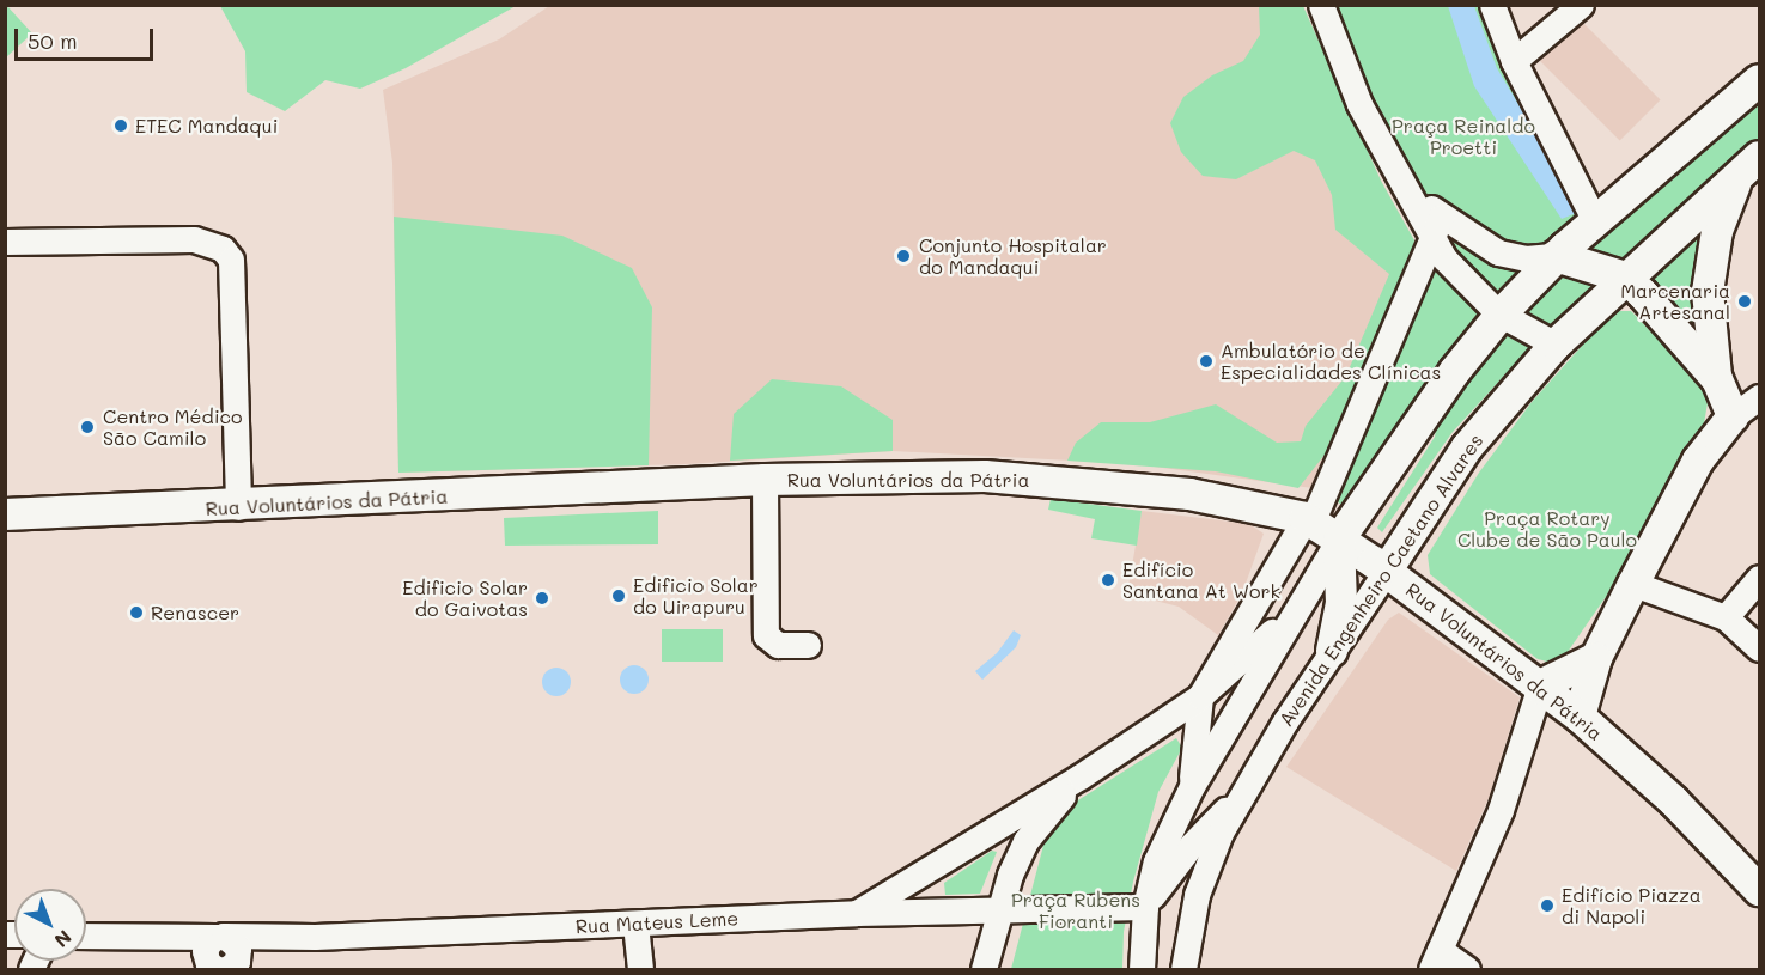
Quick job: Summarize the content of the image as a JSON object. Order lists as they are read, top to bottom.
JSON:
{
  "streets": {
    "main road": ["Rua Voluntários da Pátria", "Avenida Engenheiro Caetano Alvares"],
    "street": ["Rua Mateus Leme"]
  },
  "crossings": [
    ["Rua Voluntários da Pátria", "Avenida Engenheiro Caetano Alvares"]
  ],
  "parks": ["Praça Reinaldo Proetti", "Praça Rotary Clube de São Paulo", "Praça Rubens Fioranti"],
  "places": [
    "ETEC Mandaqui",
    "Conjunto Hospitalar do Mandaqui",
    "Marcenaria Artesanal",
    "Ambulatório de Especialidades Clínicas",
    "Centro Médico São Camilo",
    "Edifício Santana At Work",
    "Edificio Solar do Uirapuru",
    "Edificio Solar do Gaivotas",
    "Renascer",
    "Edifício Piazza di Napoli"
  ],
  "scale_bar": "50 m",
  "north": "bottom right"
}
